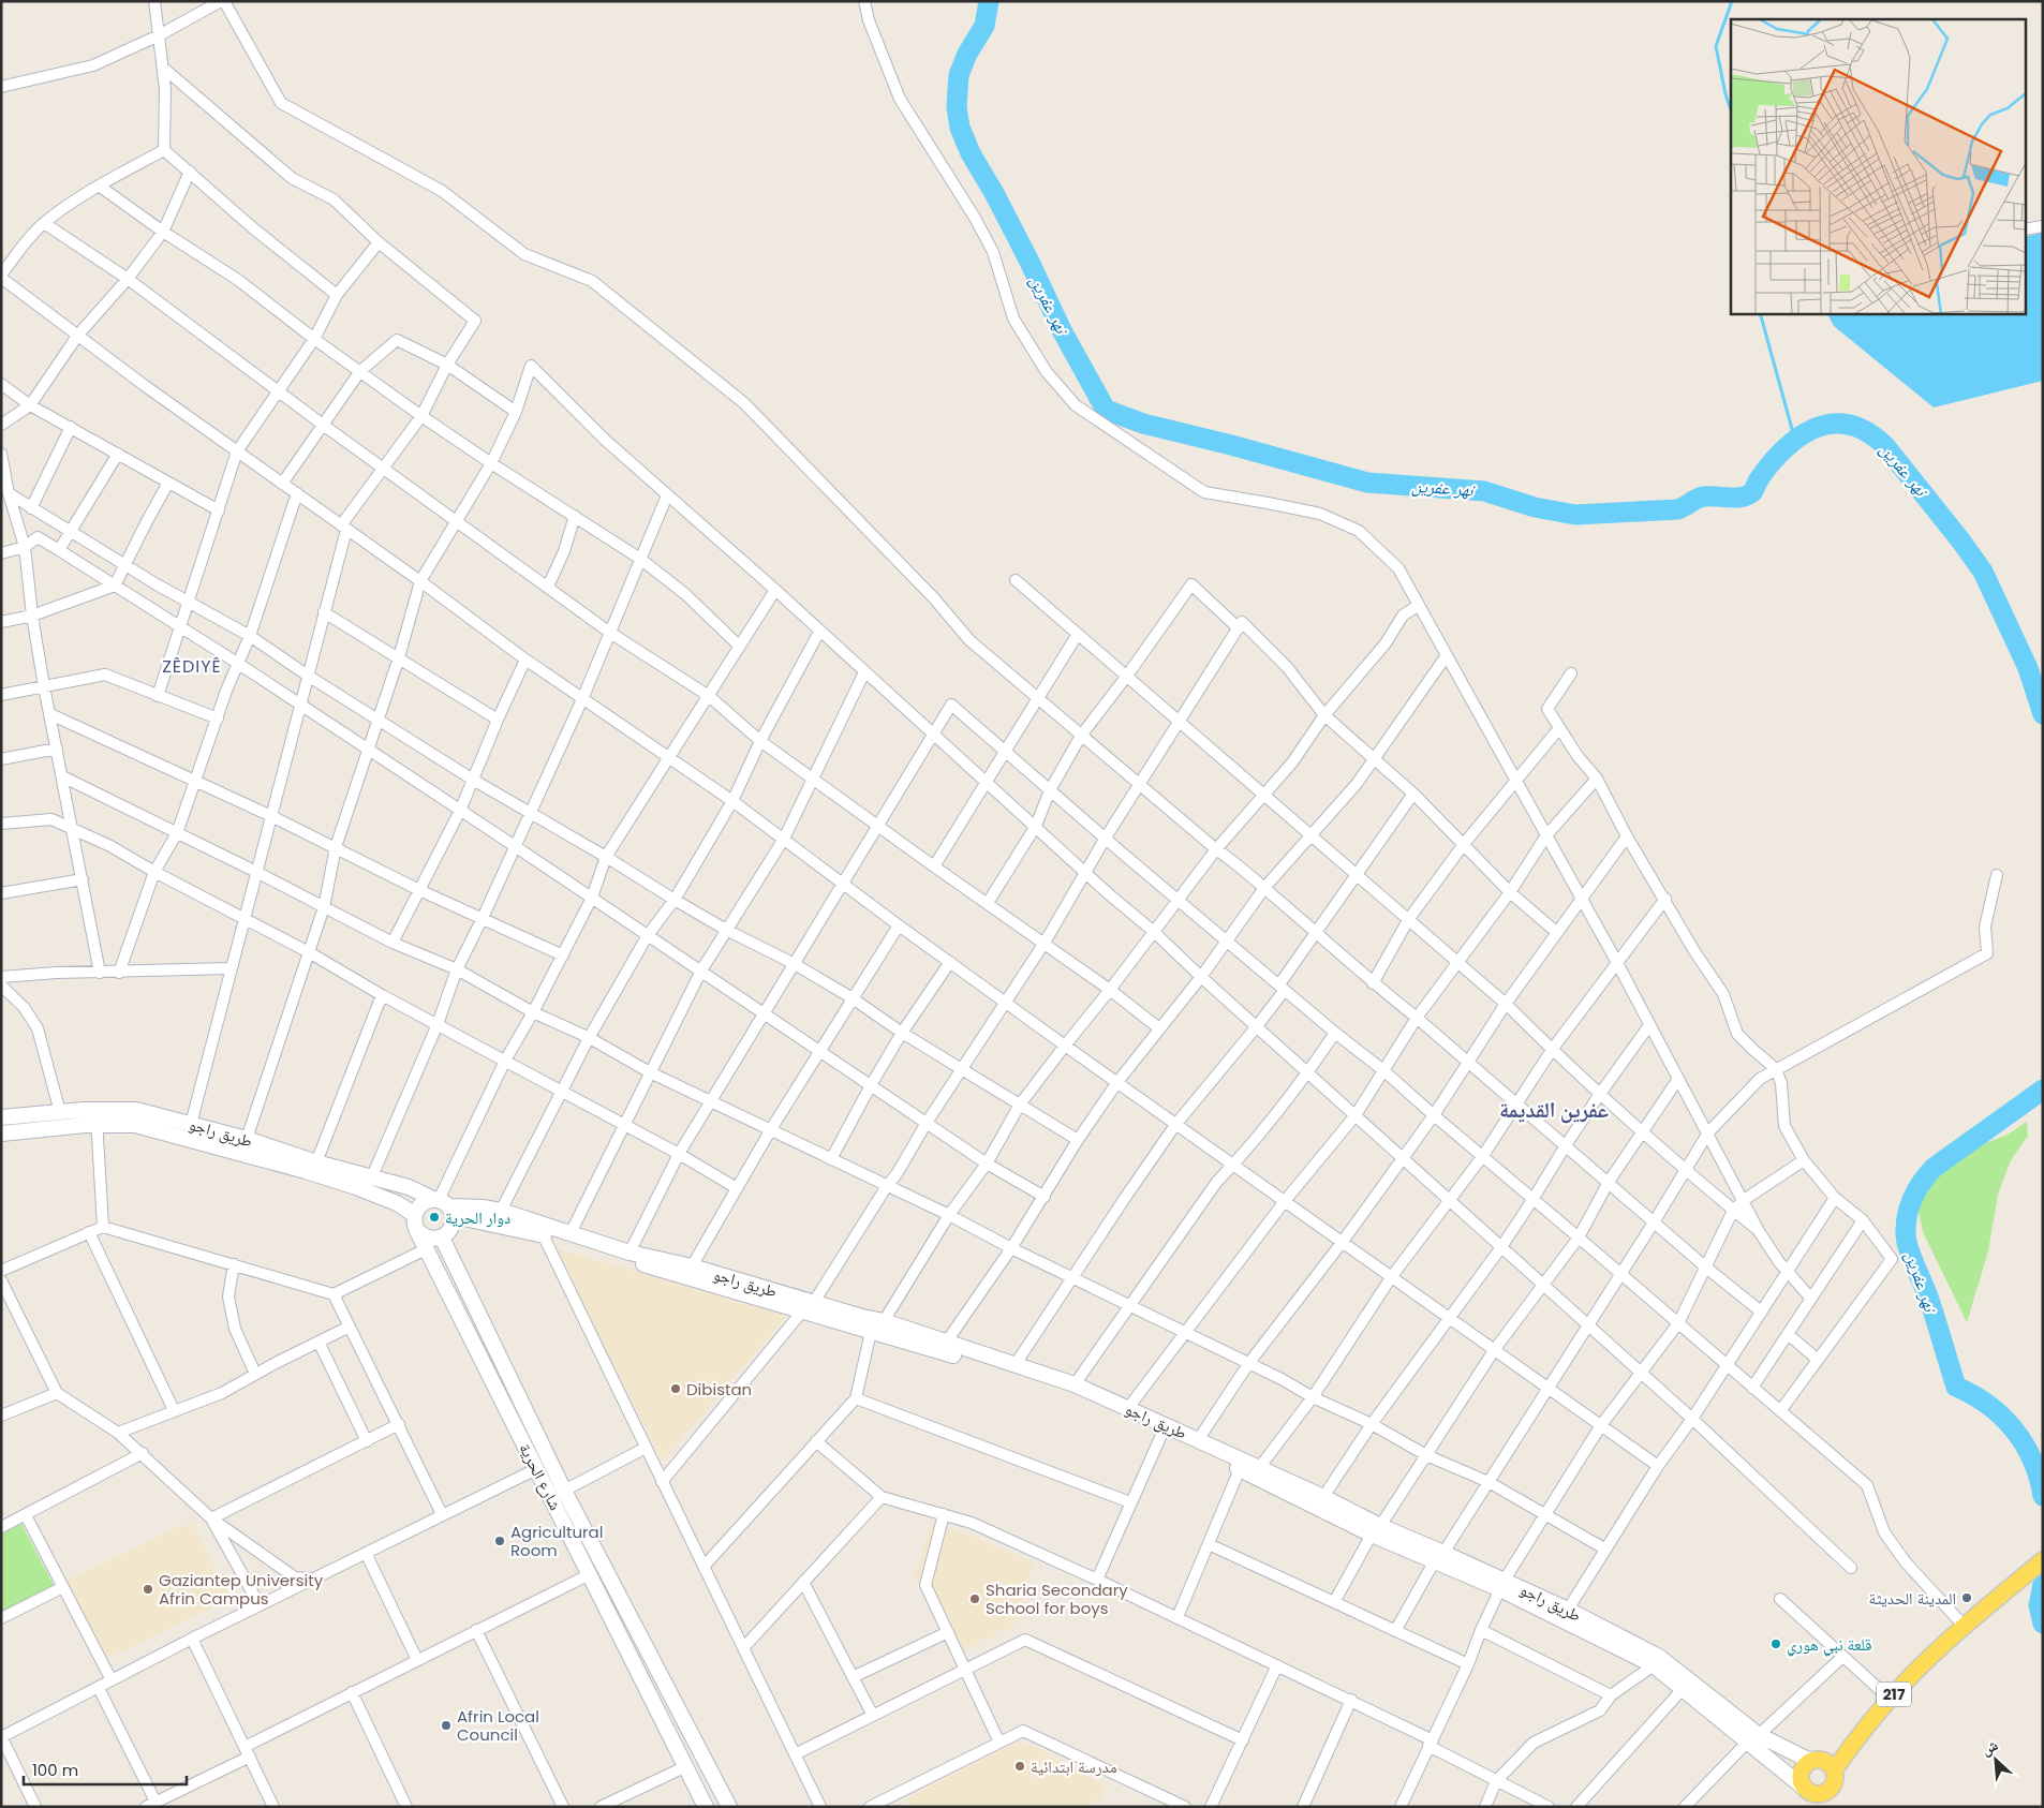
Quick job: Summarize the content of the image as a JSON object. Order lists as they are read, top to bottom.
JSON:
{
  "streets": {
    "main road": ["طريق راجو", "شارع الحرية", "217"]
  },
  "crossings": [
    ["طريق راجو", "شارع الحرية"],
    ["طريق راجو", "217"]
  ],
  "districts": ["ZÊDIYÊ", "عفرين القديمة"],
  "water": ["نهر عفرين"],
  "places": [
    "دوار الحرية",
    "Dibistan",
    "Agricultural Room",
    "Gaziantep University Afrin Campus",
    "المدينة الحديثة",
    "Sharia Secondary School for boys",
    "قلعة نبي هوري",
    "Afrin Local Council",
    "مدرسة ابتدائية"
  ],
  "scale_bar": "100 m",
  "north": "top left"
}
